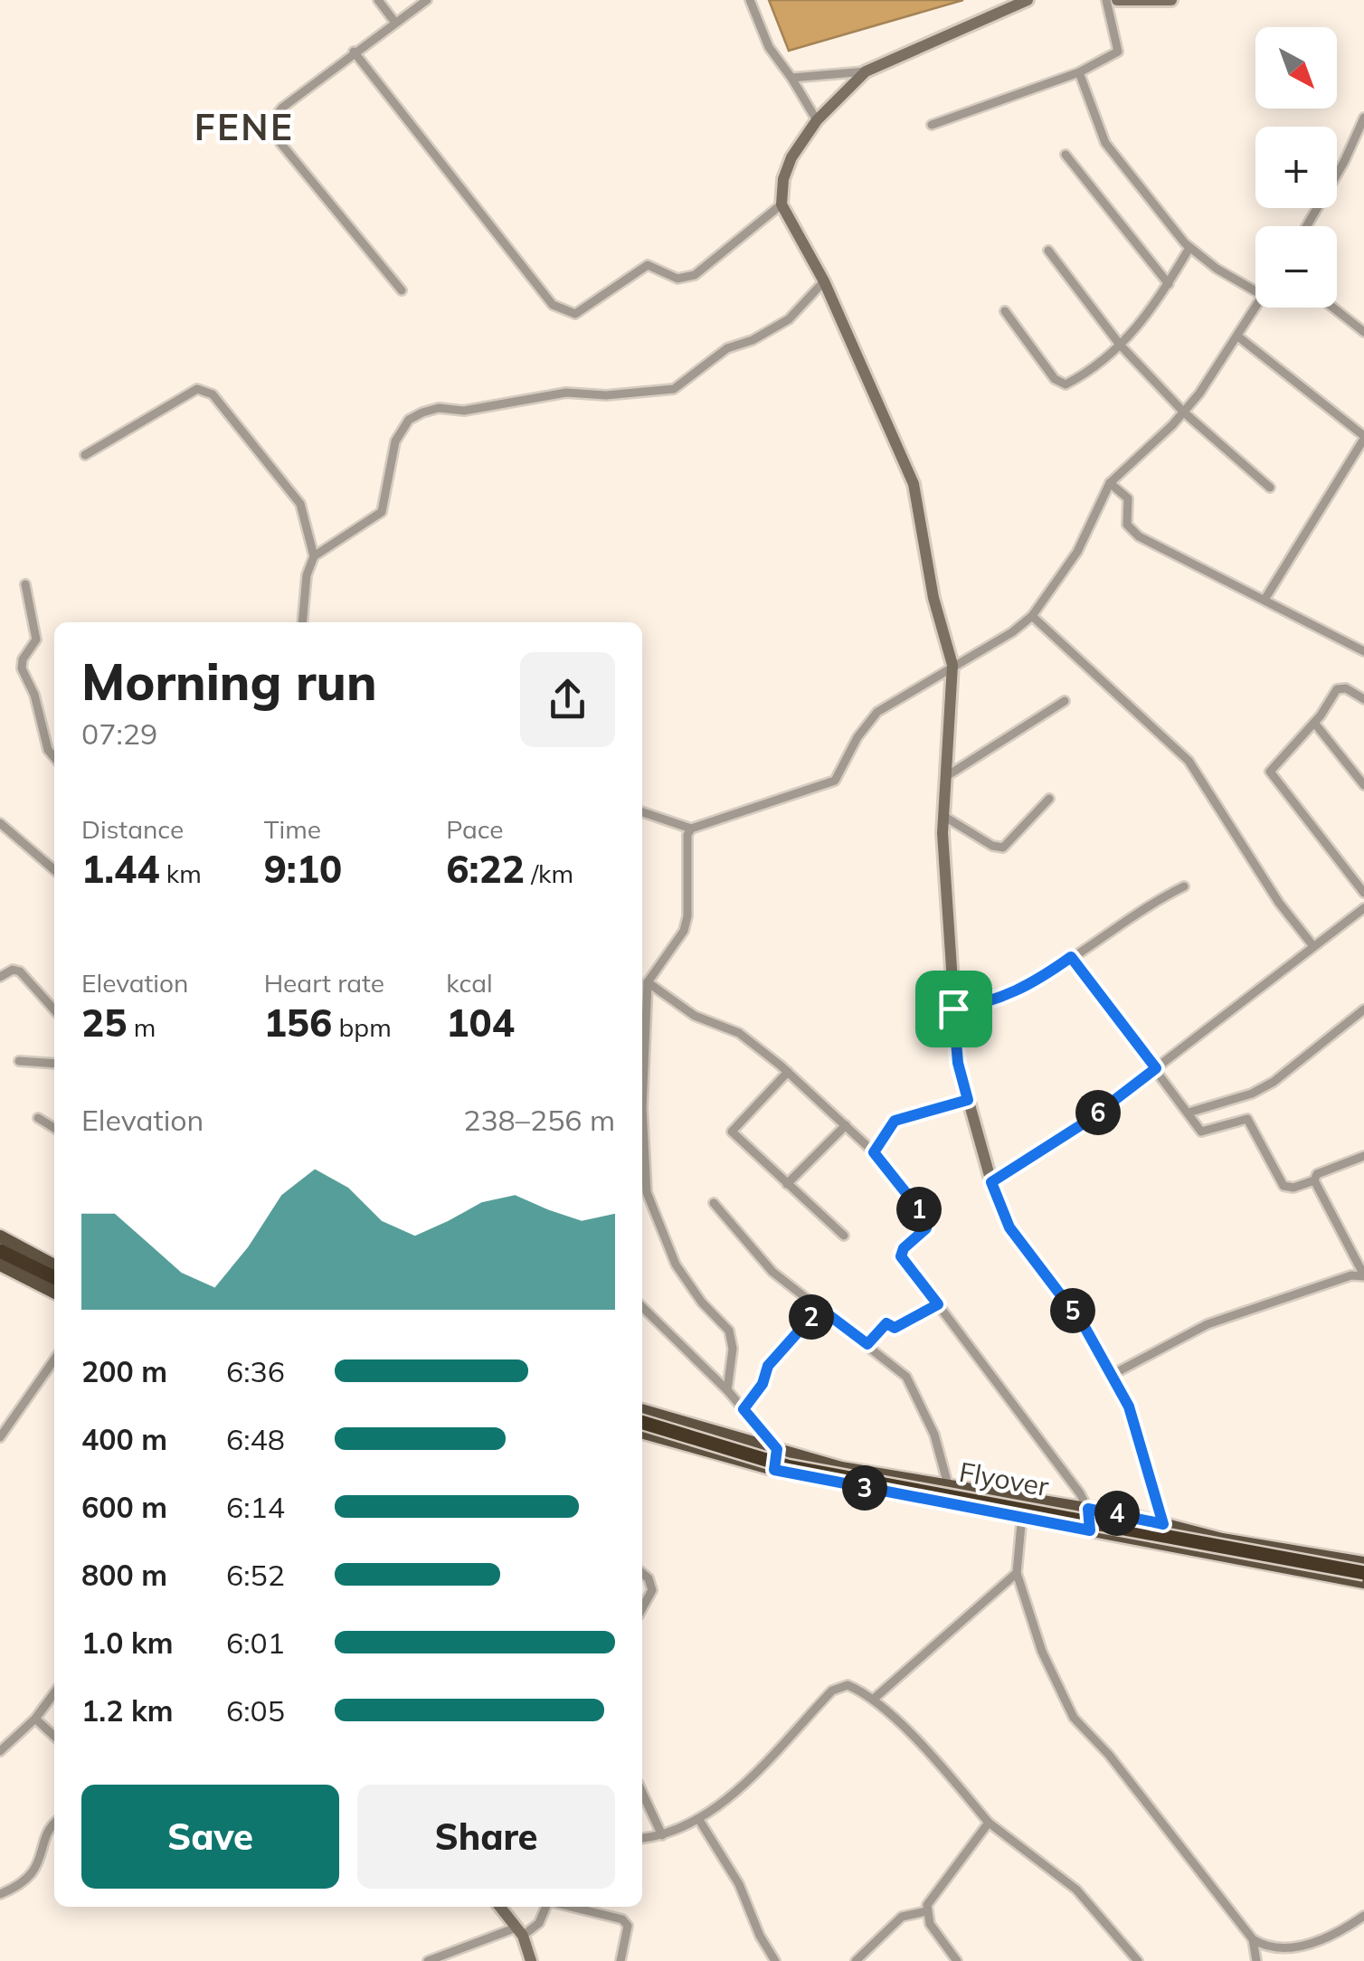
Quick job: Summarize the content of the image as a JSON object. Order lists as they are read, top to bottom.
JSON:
{
  "streets": {
    "highway": ["Flyover"]
  },
  "districts": ["FENE"],
  "north": "bottom right",
  "page": {
    "map_buttons": ["+", "−"],
    "heading": ["Morning run", "07:29"],
    "stats": [
      ["Distance", "1.44 km"],
      ["Time", "9:10"],
      ["Pace", "6:22 /km"],
      ["Elevation", "25 m"],
      ["Heart rate", "156 bpm"],
      ["kcal", "104"]
    ],
    "chart": ["Elevation", "238–256 m"],
    "pins": [
      "6",
      "1",
      "5",
      "2",
      "3",
      "4"
    ],
    "list": [
      {
        "name": "200 m",
        "note": "6:36"
      },
      {
        "name": "400 m",
        "note": "6:48"
      },
      {
        "name": "600 m",
        "note": "6:14"
      },
      {
        "name": "800 m",
        "note": "6:52"
      },
      {
        "name": "1.0 km",
        "note": "6:01"
      },
      {
        "name": "1.2 km",
        "note": "6:05"
      }
    ],
    "buttons": ["Save", "Share"]
  }
}
